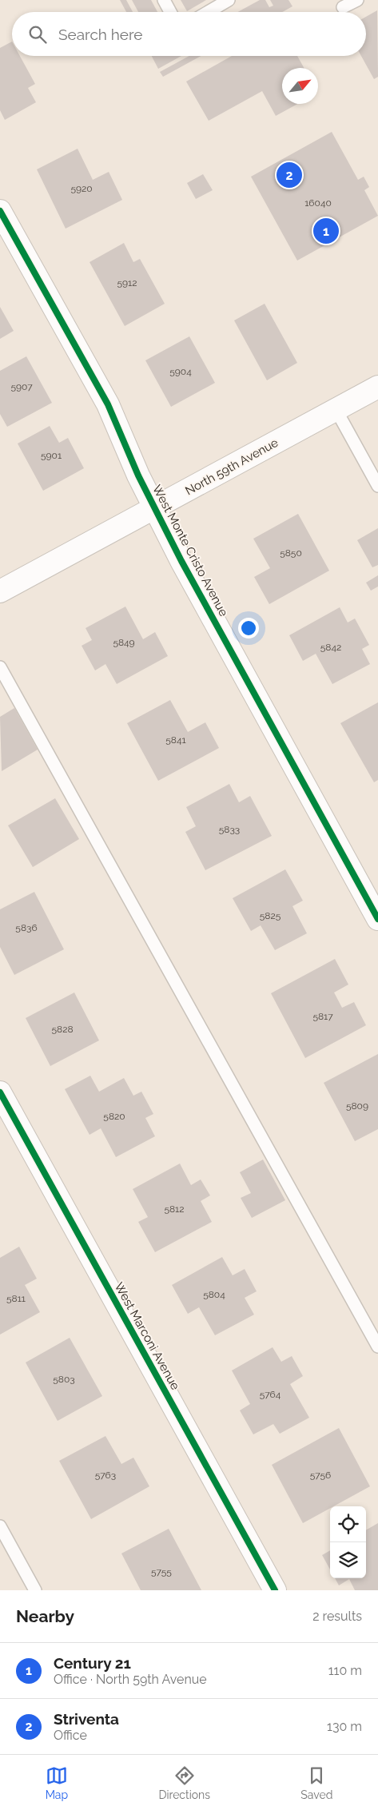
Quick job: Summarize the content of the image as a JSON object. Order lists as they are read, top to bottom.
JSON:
{
  "streets": {
    "street": ["North 59th Avenue", "West Monte Cristo Avenue", "West Marconi Avenue"]
  },
  "crossings": [
    ["North 59th Avenue", "West Monte Cristo Avenue"]
  ],
  "house_numbers": [
    "5920",
    "16040",
    "5912",
    "5904",
    "5907",
    "5901",
    "5850",
    "5849",
    "5842",
    "5841",
    "5833",
    "5825",
    "5836",
    "5817",
    "5828",
    "5809",
    "5820",
    "5812",
    "5804",
    "5811",
    "5803",
    "5764",
    "5763",
    "5756",
    "5755"
  ],
  "north": "top right",
  "page": {
    "search": "Search here",
    "pins": ["2", "1"],
    "heading": ["Nearby", "2 results"],
    "list": [
      {
        "mark": "1",
        "name": "Century 21",
        "note": "Office · North 59th Avenue",
        "value": "110 m"
      },
      {
        "mark": "2",
        "name": "Striventa",
        "note": "Office",
        "value": "130 m"
      }
    ],
    "nav": ["Map", "Directions", "Saved"]
  }
}
